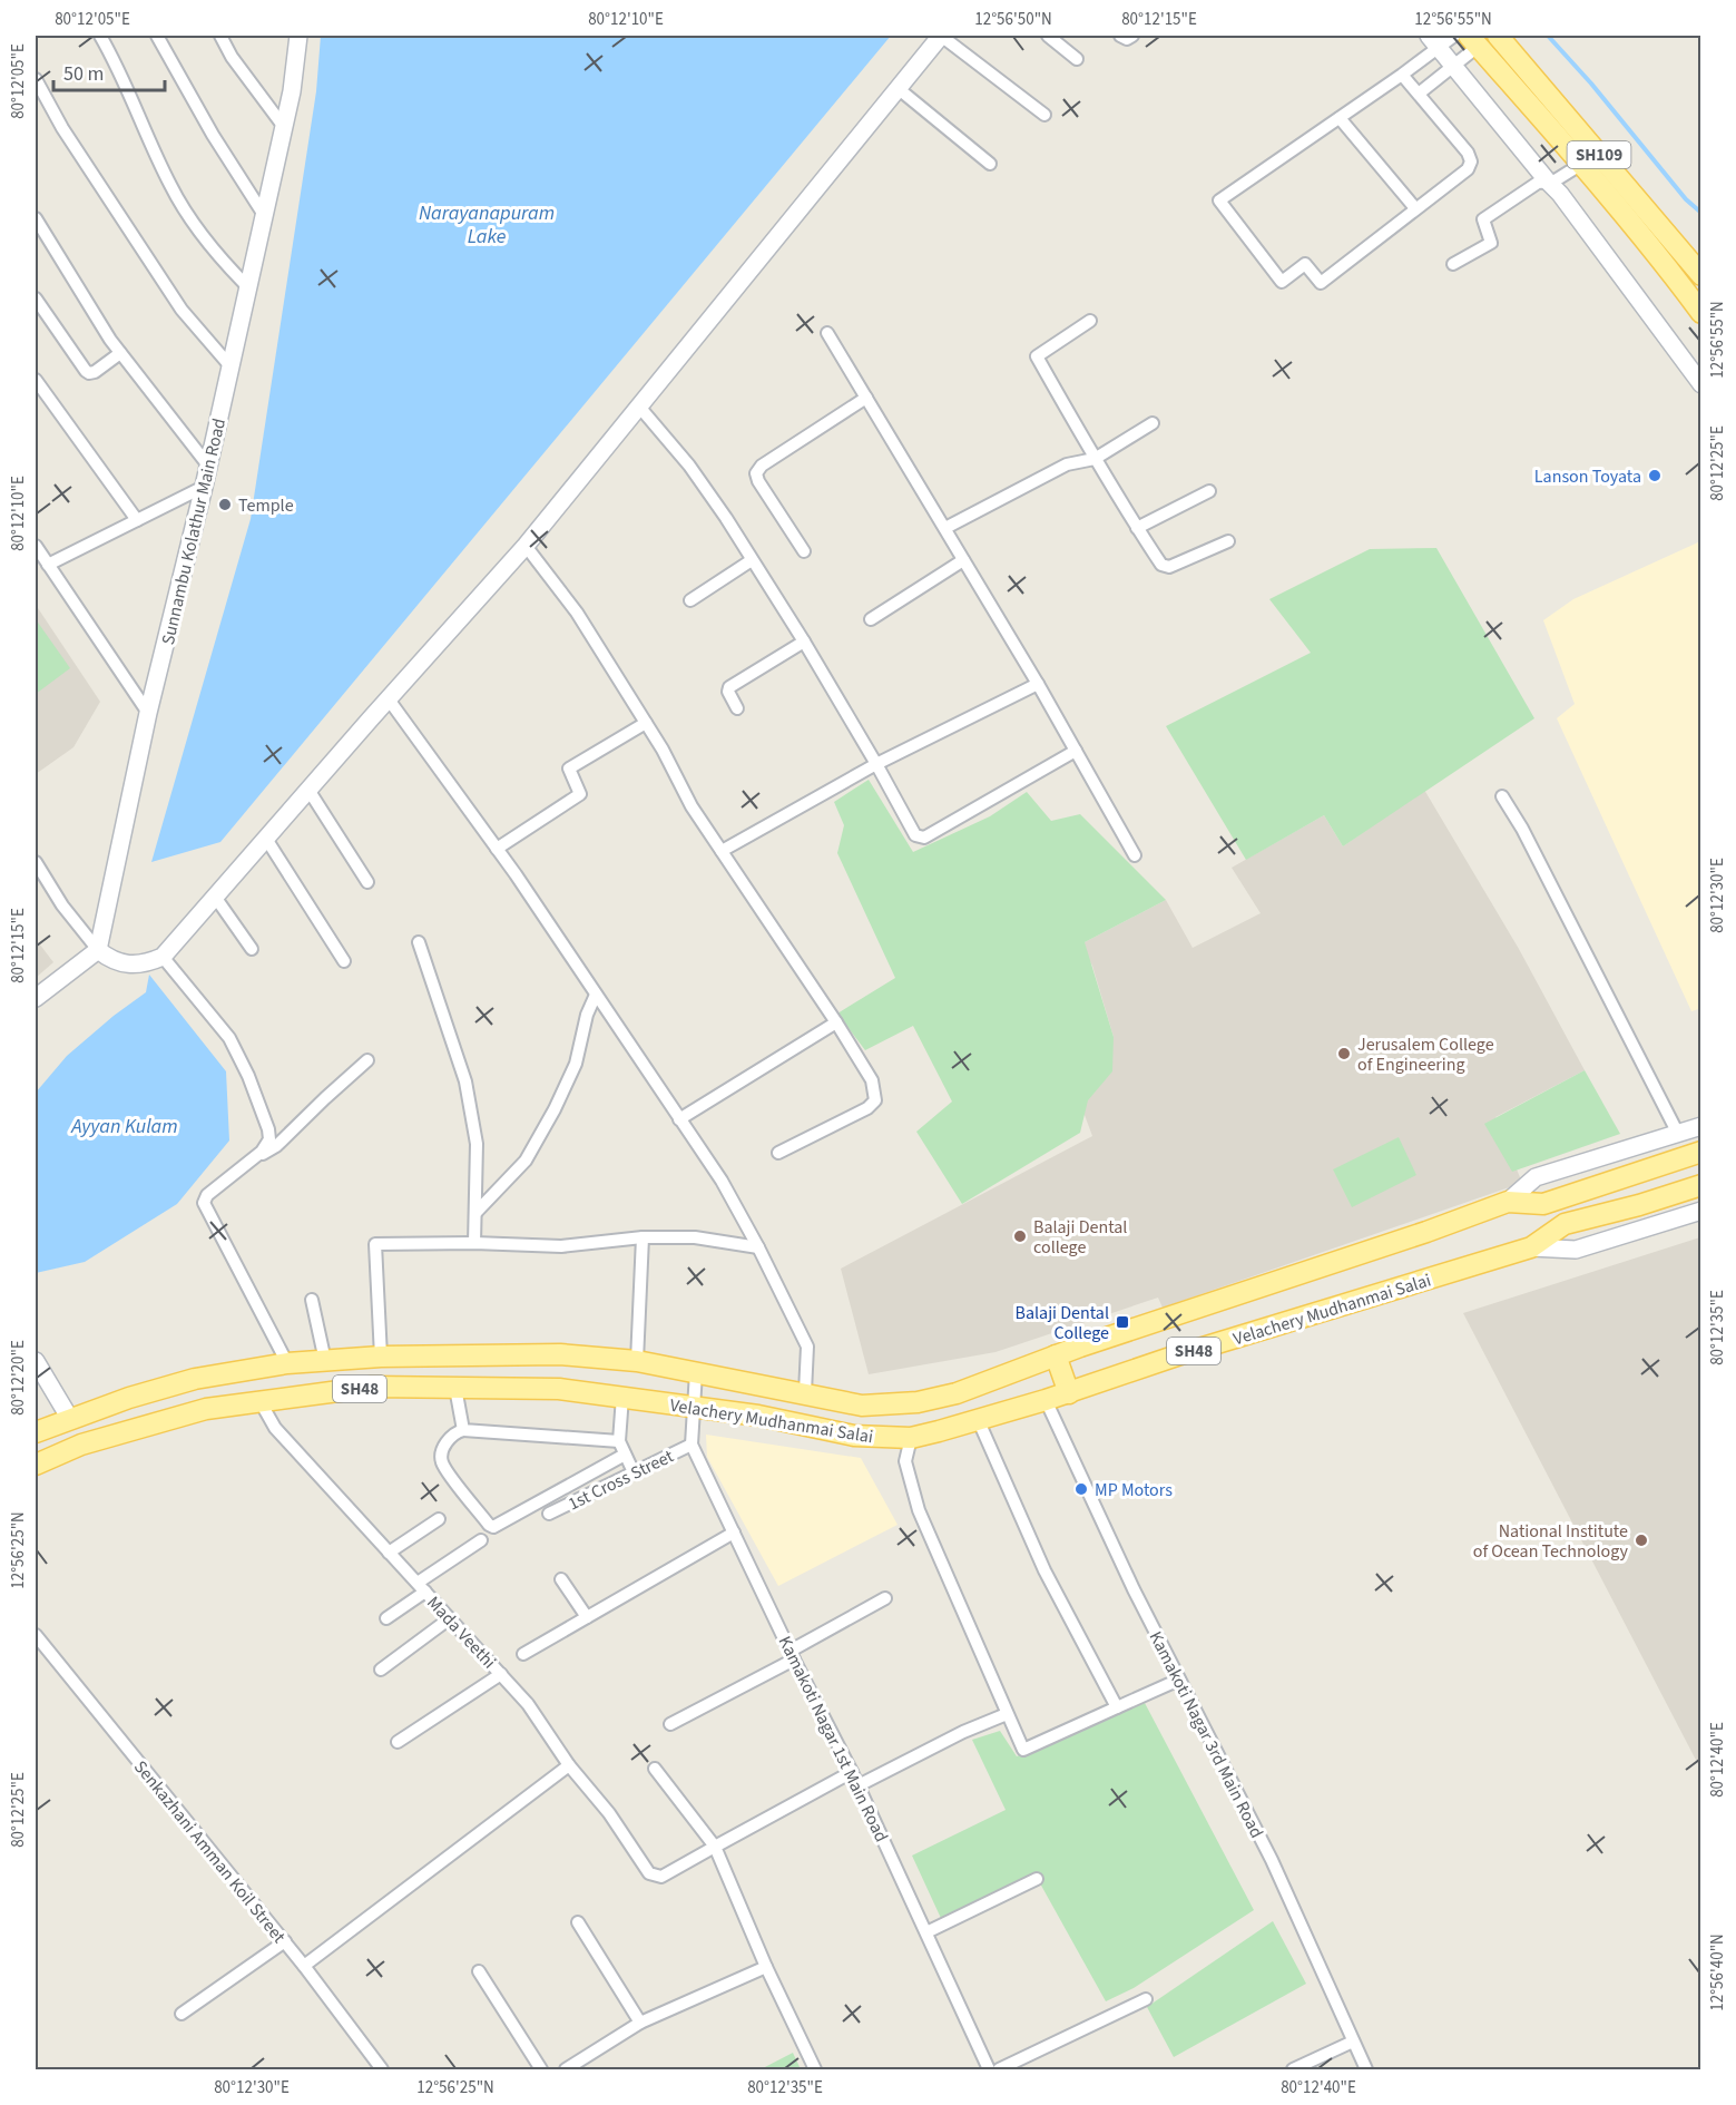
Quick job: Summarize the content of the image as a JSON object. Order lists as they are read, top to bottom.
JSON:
{
  "streets": {
    "main road": ["SH109", "Velachery Mudhanmai Salai", "SH48"],
    "street": [
      "Sunnambu Kolathur Main Road",
      "1st Cross Street",
      "Mada Veethi",
      "Kamakoti Nagar 3rd Main Road",
      "Kamakoti Nagar 1st Main Road",
      "Senkazhani Amman Koil Street"
    ]
  },
  "crossings": [
    ["Velachery Mudhanmai Salai", "SH48"],
    ["Velachery Mudhanmai Salai", "Mada Veethi"],
    ["Velachery Mudhanmai Salai", "Kamakoti Nagar 3rd Main Road"],
    ["Velachery Mudhanmai Salai", "Kamakoti Nagar 1st Main Road"],
    ["1st Cross Street", "Kamakoti Nagar 1st Main Road"]
  ],
  "water": ["Narayanapuram Lake", "Ayyan Kulam"],
  "places": {
    "other": [
      "Lanson Toyata",
      "Temple",
      "Jerusalem College of Engineering",
      "Balaji Dental college",
      "MP Motors",
      "National Institute of Ocean Technology"
    ],
    "transit": ["Balaji Dental College"]
  },
  "scale_bar": "50 m",
  "coordinates": [
    "80°12'05\"E",
    "80°12'10\"E",
    "12°56'50\"N",
    "80°12'15\"E",
    "12°56'55\"N",
    "80°12'25\"E",
    "80°12'30\"E",
    "80°12'35\"E",
    "80°12'20\"E",
    "12°56'25\"N",
    "80°12'40\"E",
    "12°56'40\"N"
  ]
}
